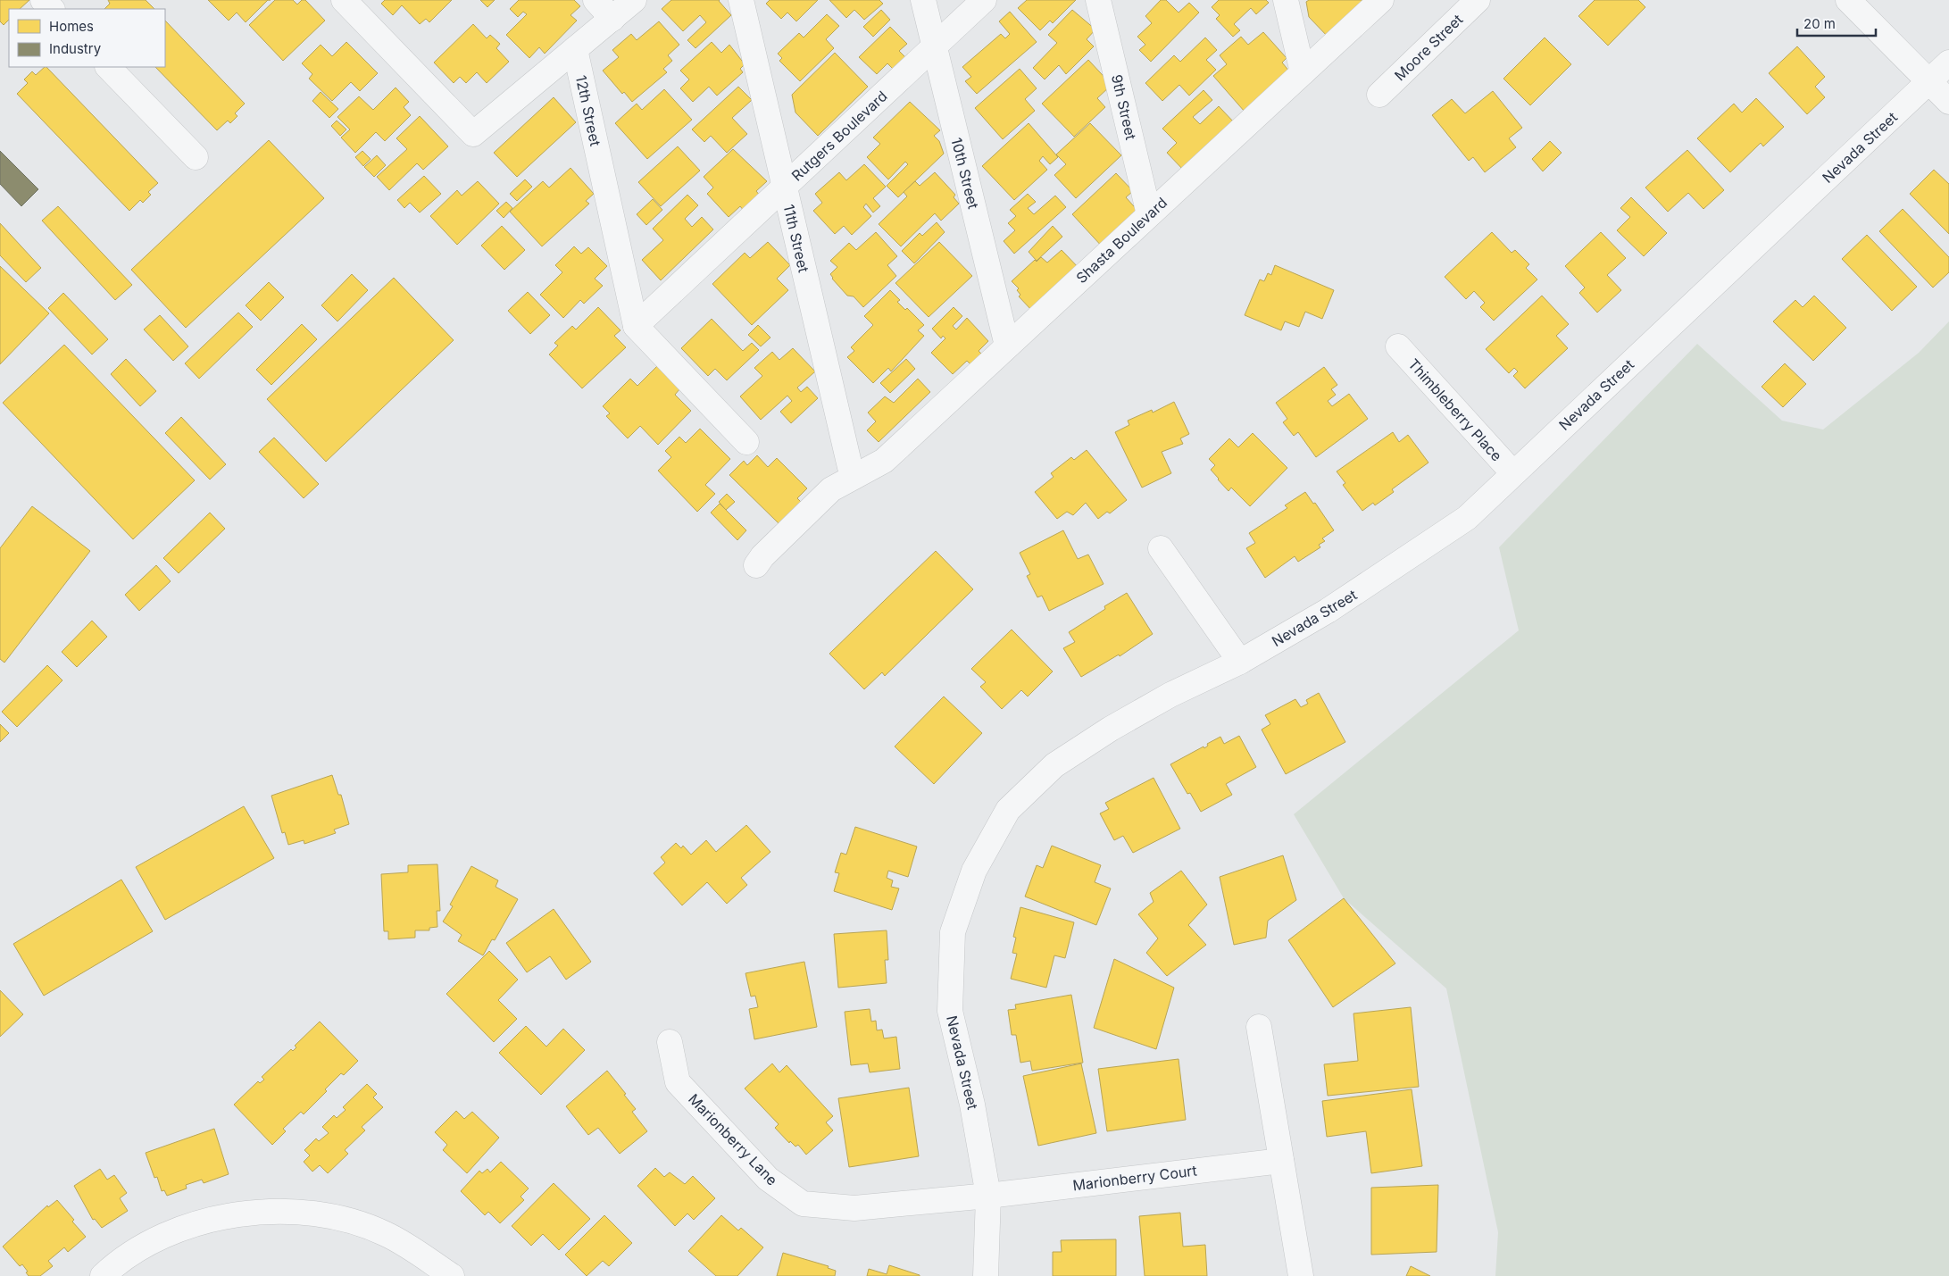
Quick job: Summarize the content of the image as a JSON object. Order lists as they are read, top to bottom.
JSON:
{
  "streets": {
    "street": [
      "Moore Street",
      "9th Street",
      "12th Street",
      "Rutgers Boulevard",
      "Nevada Street",
      "10th Street",
      "11th Street",
      "Shasta Boulevard",
      "Thimbleberry Place",
      "Marionberry Lane",
      "Marionberry Court"
    ]
  },
  "crossings": [
    ["9th Street", "Shasta Boulevard"],
    ["12th Street", "Rutgers Boulevard"],
    ["Rutgers Boulevard", "10th Street"],
    ["Rutgers Boulevard", "11th Street"],
    ["Nevada Street", "Thimbleberry Place"],
    ["Nevada Street", "Marionberry Lane"],
    ["Nevada Street", "Marionberry Court"],
    ["10th Street", "Shasta Boulevard"],
    ["11th Street", "Shasta Boulevard"],
    ["Marionberry Lane", "Marionberry Court"]
  ],
  "legend": ["Homes", "Industry"],
  "scale_bar": "20 m"
}
